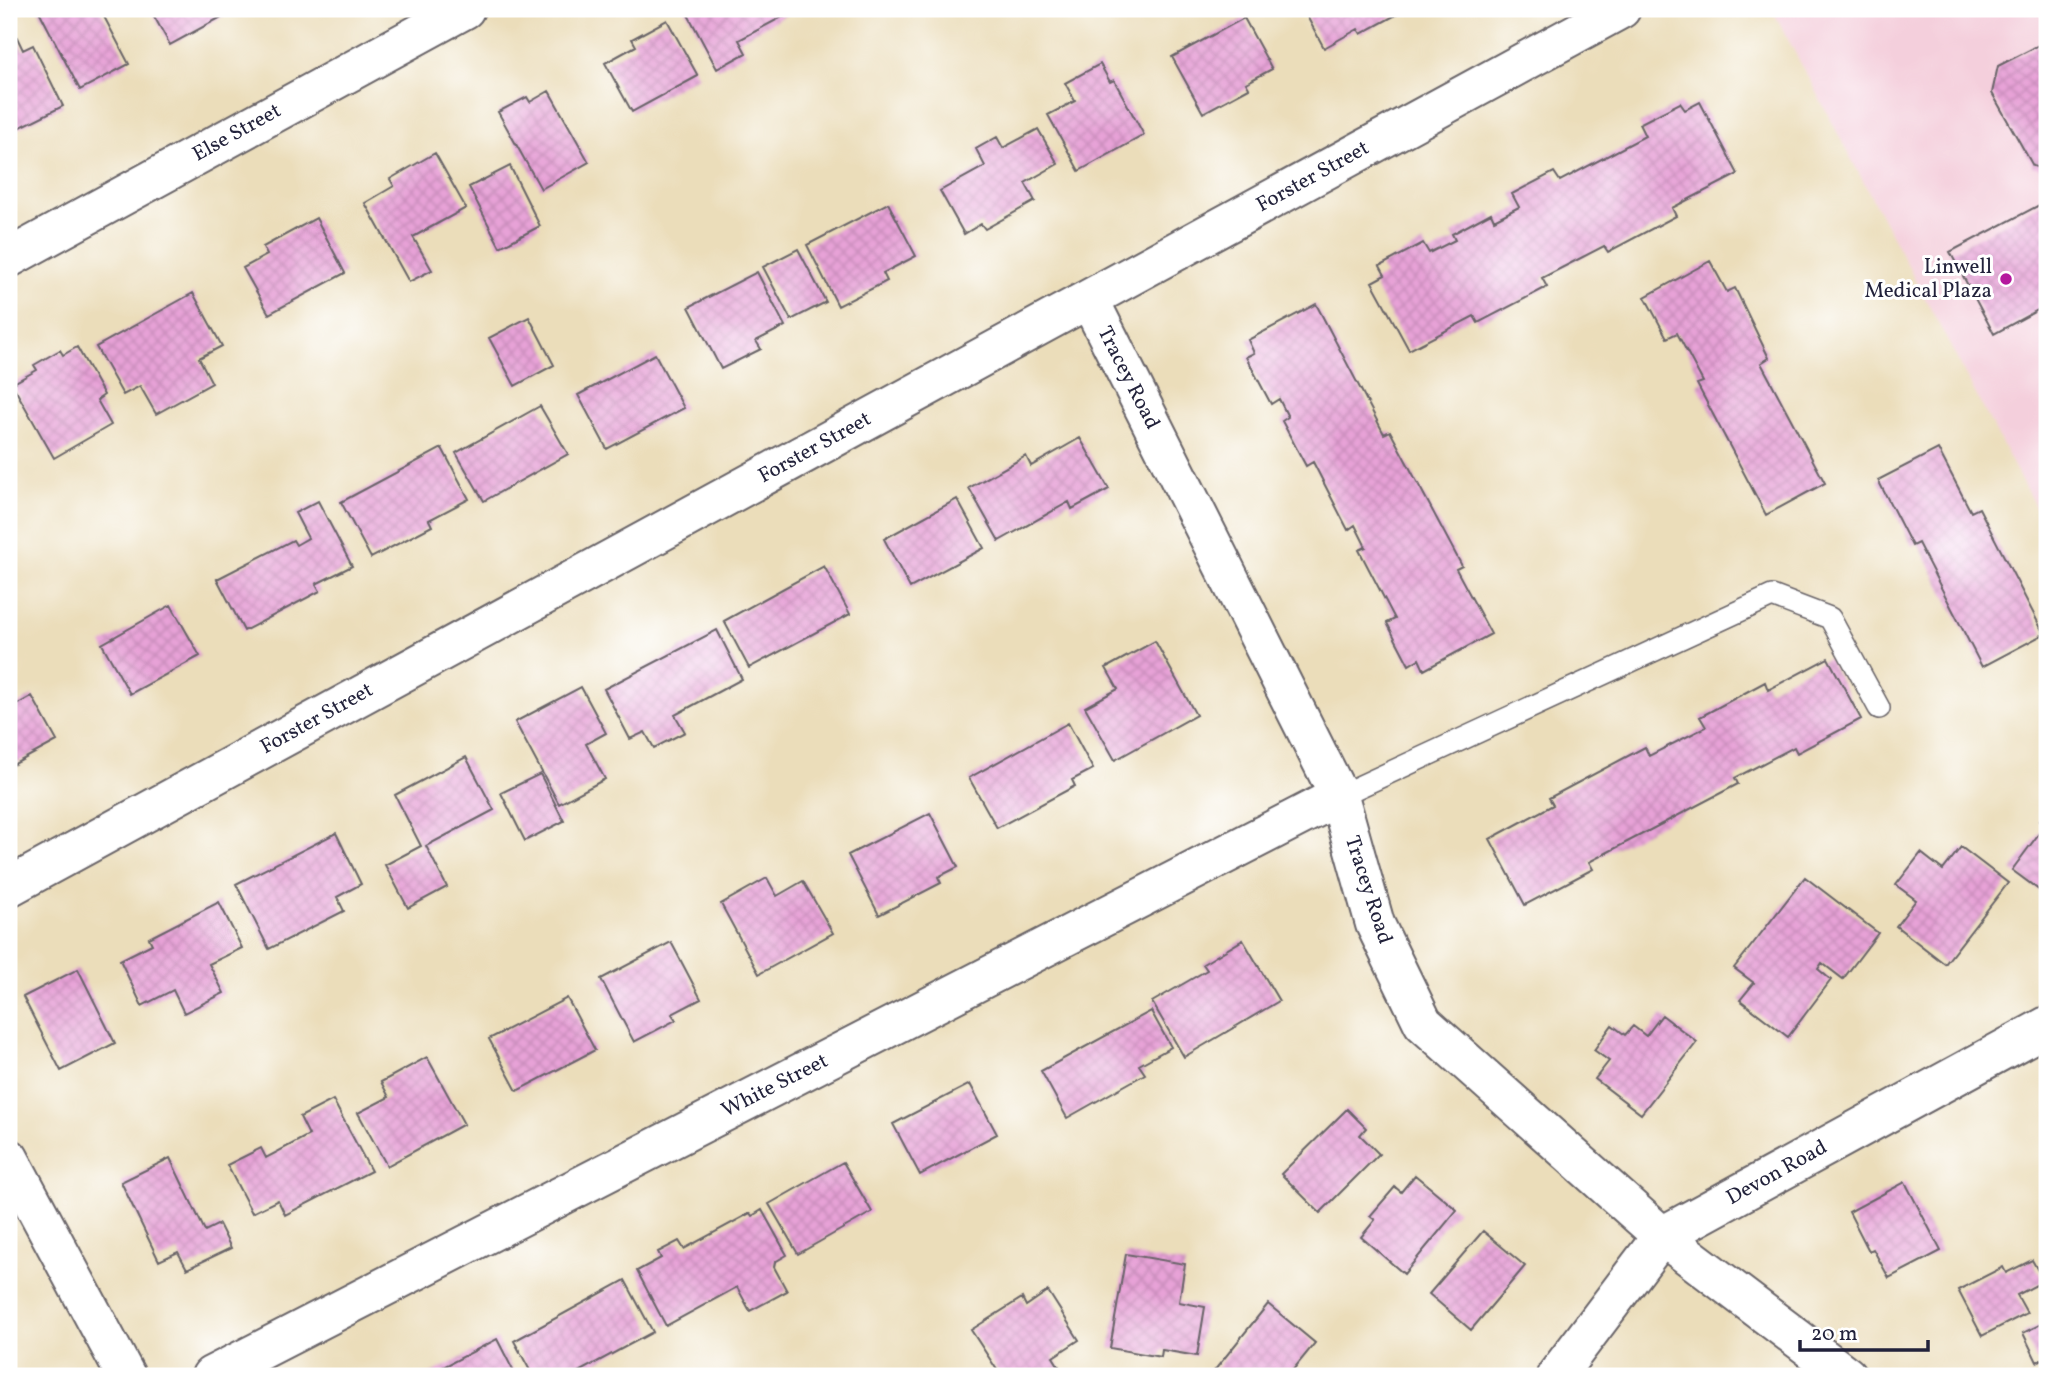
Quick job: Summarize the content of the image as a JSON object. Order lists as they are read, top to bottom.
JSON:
{
  "streets": {
    "street": [
      "Else Street",
      "Forster Street",
      "Tracey Road",
      "White Street",
      "Devon Road"
    ]
  },
  "crossings": [
    ["Forster Street", "Tracey Road"],
    ["Tracey Road", "White Street"],
    ["Tracey Road", "Devon Road"]
  ],
  "places": ["Linwell Medical Plaza"],
  "scale_bar": "20 m"
}
